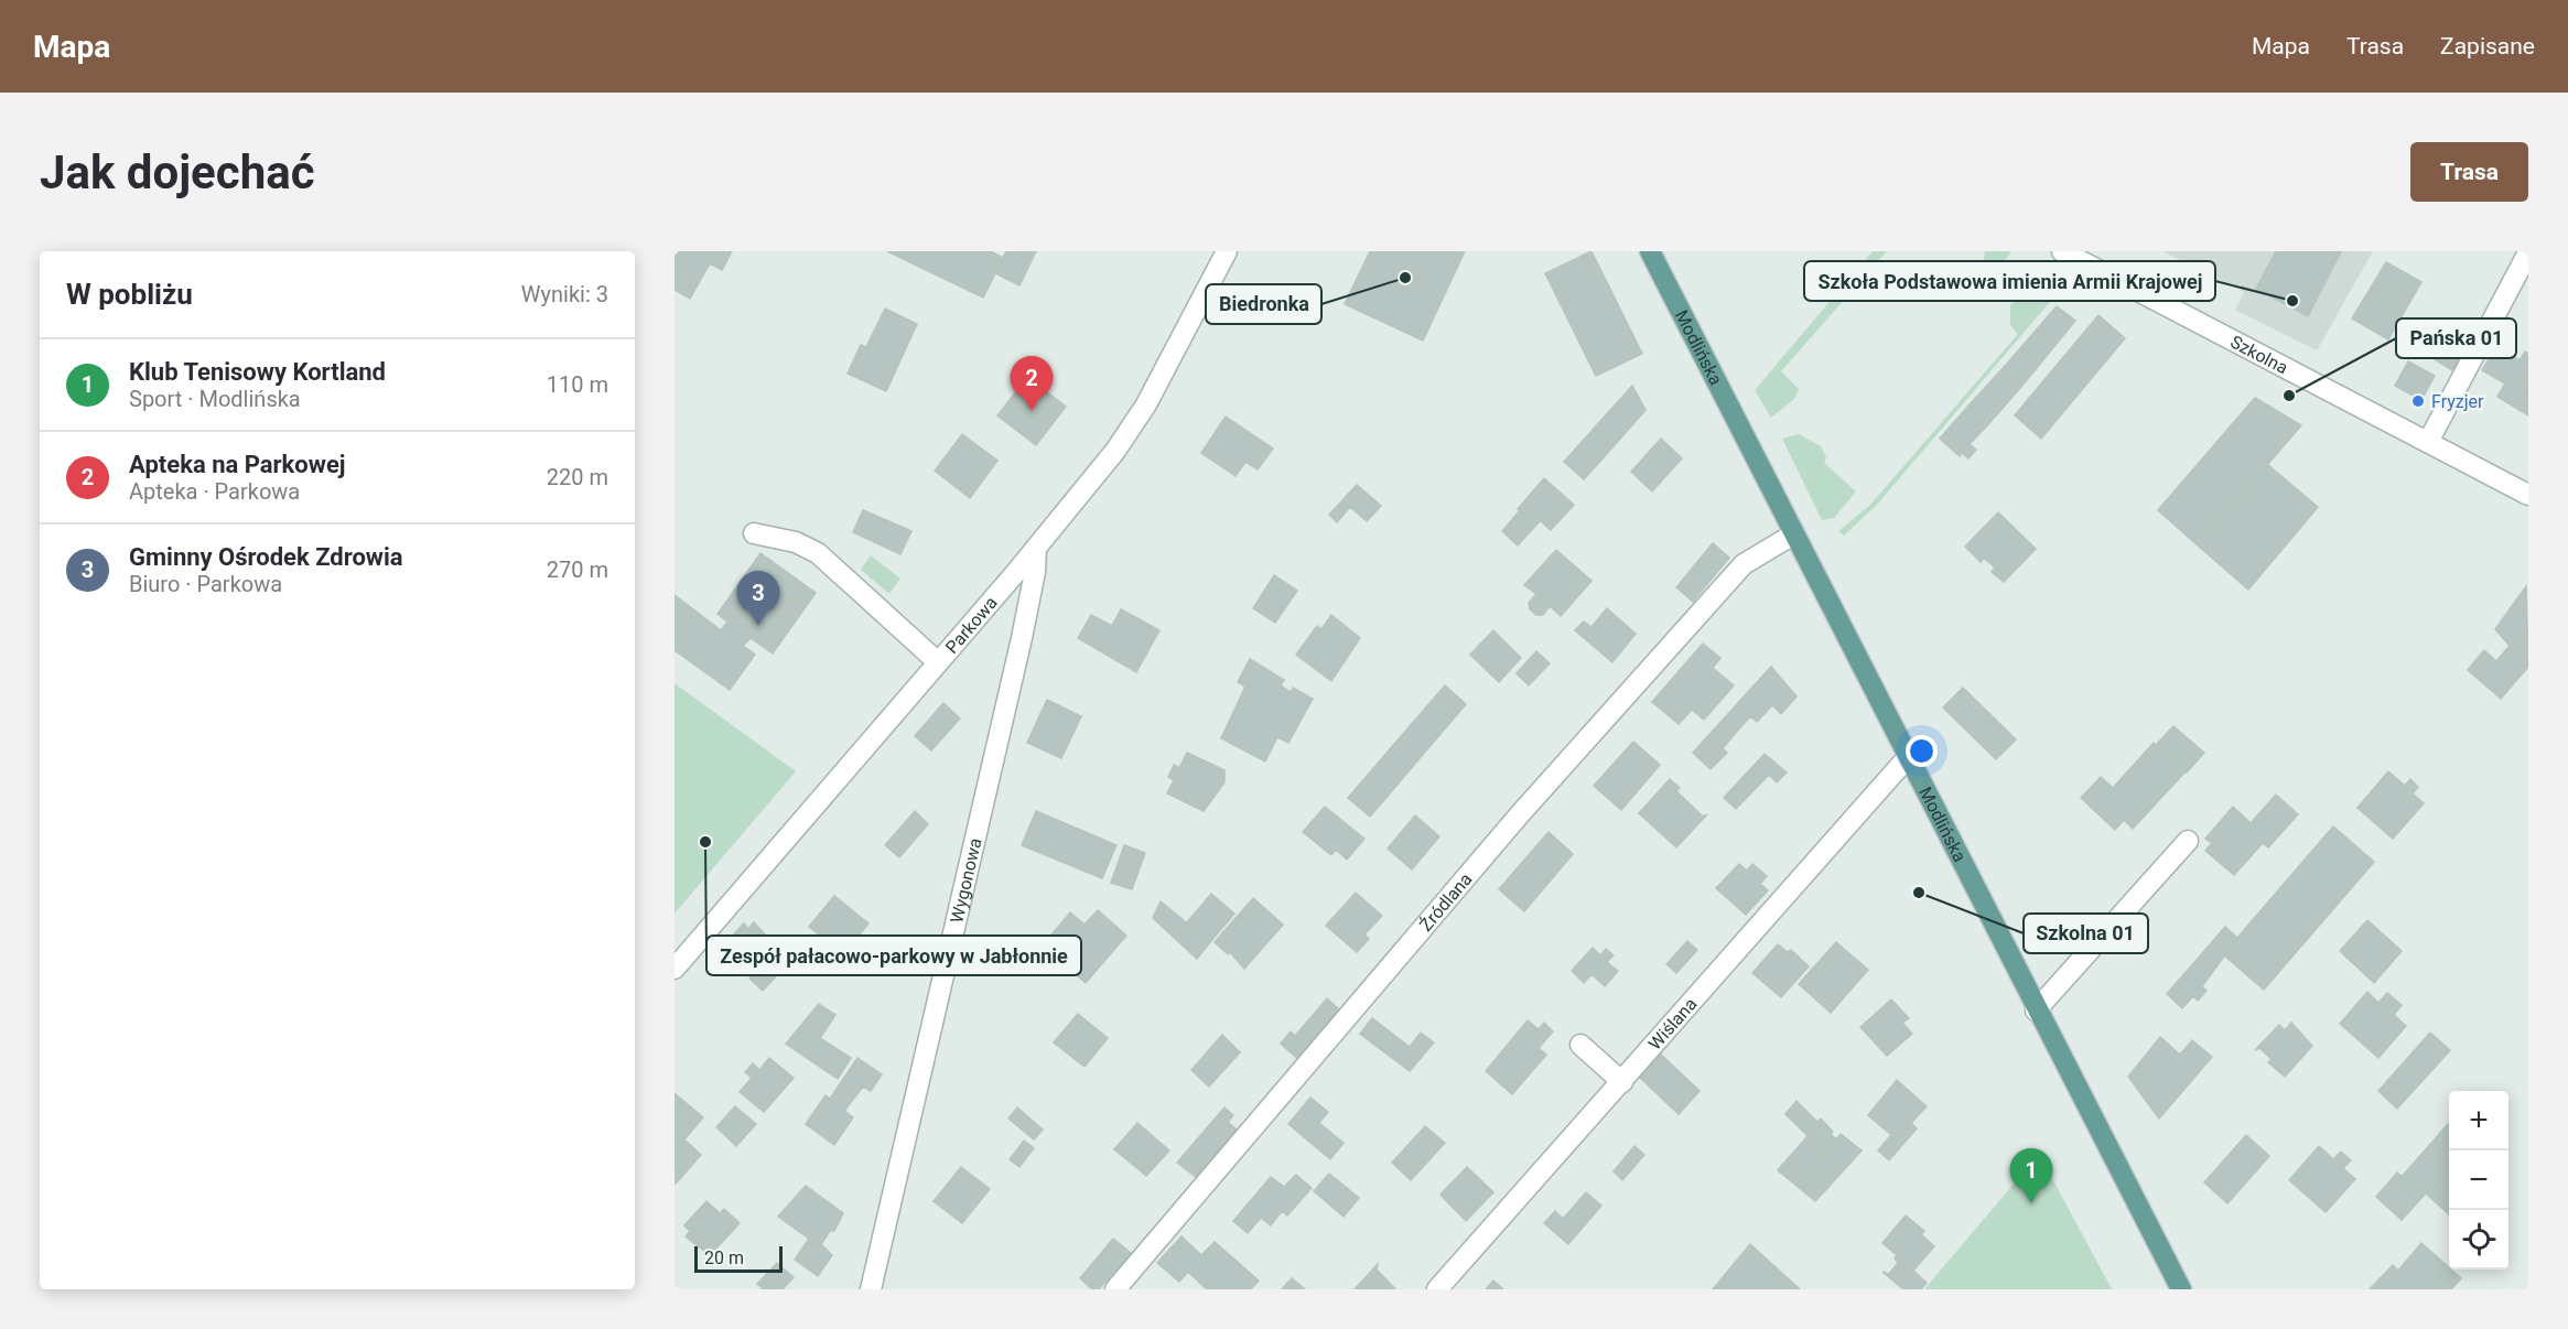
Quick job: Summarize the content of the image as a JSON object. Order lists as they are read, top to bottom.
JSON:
{
  "streets": {
    "main road": ["Modlińska"],
    "street": [
      "Szkolna",
      "Parkowa",
      "Wygonowa",
      "Źródlana",
      "Wiślana"
    ]
  },
  "crossings": [
    ["Modlińska", "Źródlana"],
    ["Modlińska", "Wiślana"],
    ["Parkowa", "Wygonowa"]
  ],
  "places": [
    "Biedronka",
    "Szkoła Podstawowa imienia Armii Krajowej",
    "Pańska 01",
    "Fryzjer",
    "Zespół pałacowo-parkowy w Jabłonnie",
    "Szkolna 01"
  ],
  "scale_bar": "20 m",
  "page": {
    "header": "Mapa",
    "nav": ["Mapa", "Trasa", "Zapisane"],
    "buttons": "Trasa",
    "title": "Jak dojechać",
    "heading": ["W pobliżu", "Wyniki: 3"],
    "list": [
      {
        "mark": "1",
        "name": "Klub Tenisowy Kortland",
        "note": "Sport · Modlińska",
        "value": "110 m"
      },
      {
        "mark": "2",
        "name": "Apteka na Parkowej",
        "note": "Apteka · Parkowa",
        "value": "220 m"
      },
      {
        "mark": "3",
        "name": "Gminny Ośrodek Zdrowia",
        "note": "Biuro · Parkowa",
        "value": "270 m"
      }
    ],
    "pins": ["2", "3", "1"],
    "map_buttons": ["+", "−"],
    "scale": "20 m"
  }
}
